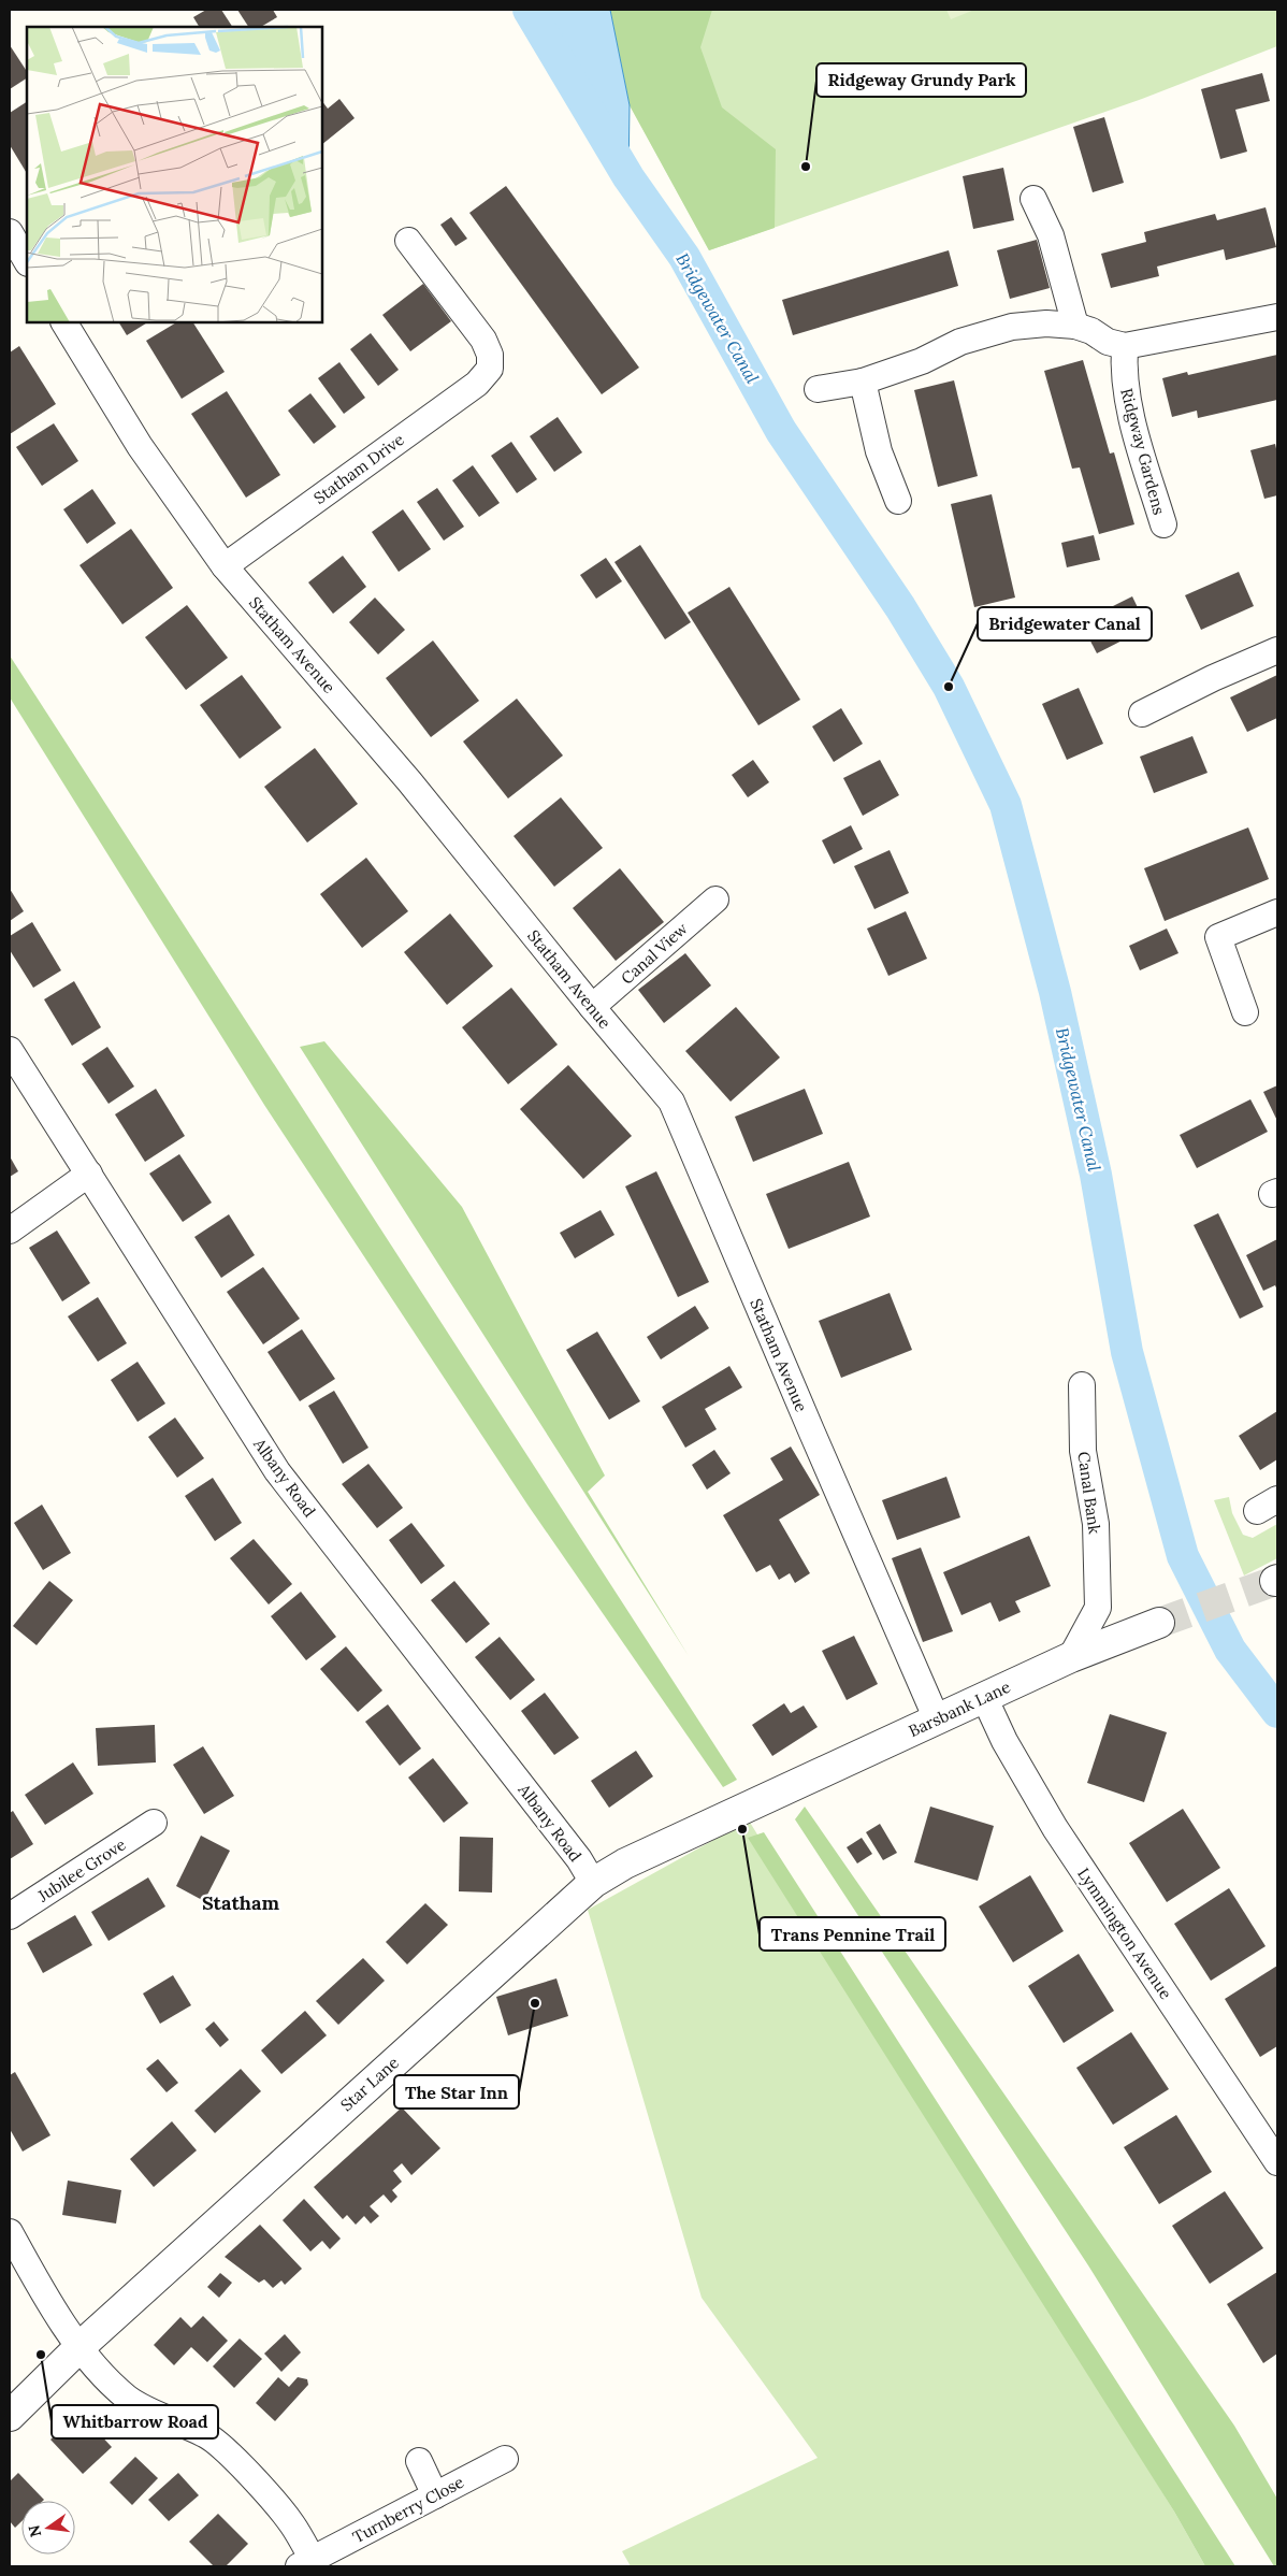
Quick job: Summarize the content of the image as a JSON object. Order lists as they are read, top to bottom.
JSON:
{
  "streets": {
    "street": [
      "Ridgway Gardens",
      "Statham Drive",
      "Statham Avenue",
      "Canal View",
      "Albany Road",
      "Canal Bank",
      "Barsbank Lane",
      "Jubilee Grove",
      "Lymmington Avenue",
      "Star Lane",
      "Turnberry Close"
    ]
  },
  "crossings": [
    ["Statham Drive", "Statham Avenue"],
    ["Statham Avenue", "Canal View"],
    ["Statham Avenue", "Barsbank Lane"],
    ["Albany Road", "Star Lane"],
    ["Canal Bank", "Barsbank Lane"],
    ["Barsbank Lane", "Lymmington Avenue"],
    ["Barsbank Lane", "Star Lane"],
    ["Star Lane", "Turnberry Close"]
  ],
  "districts": ["Statham"],
  "water": ["Bridgewater Canal"],
  "places": [
    "Ridgeway Grundy Park",
    "Bridgewater Canal",
    "Trans Pennine Trail",
    "The Star Inn",
    "Whitbarrow Road"
  ],
  "north": "left"
}
